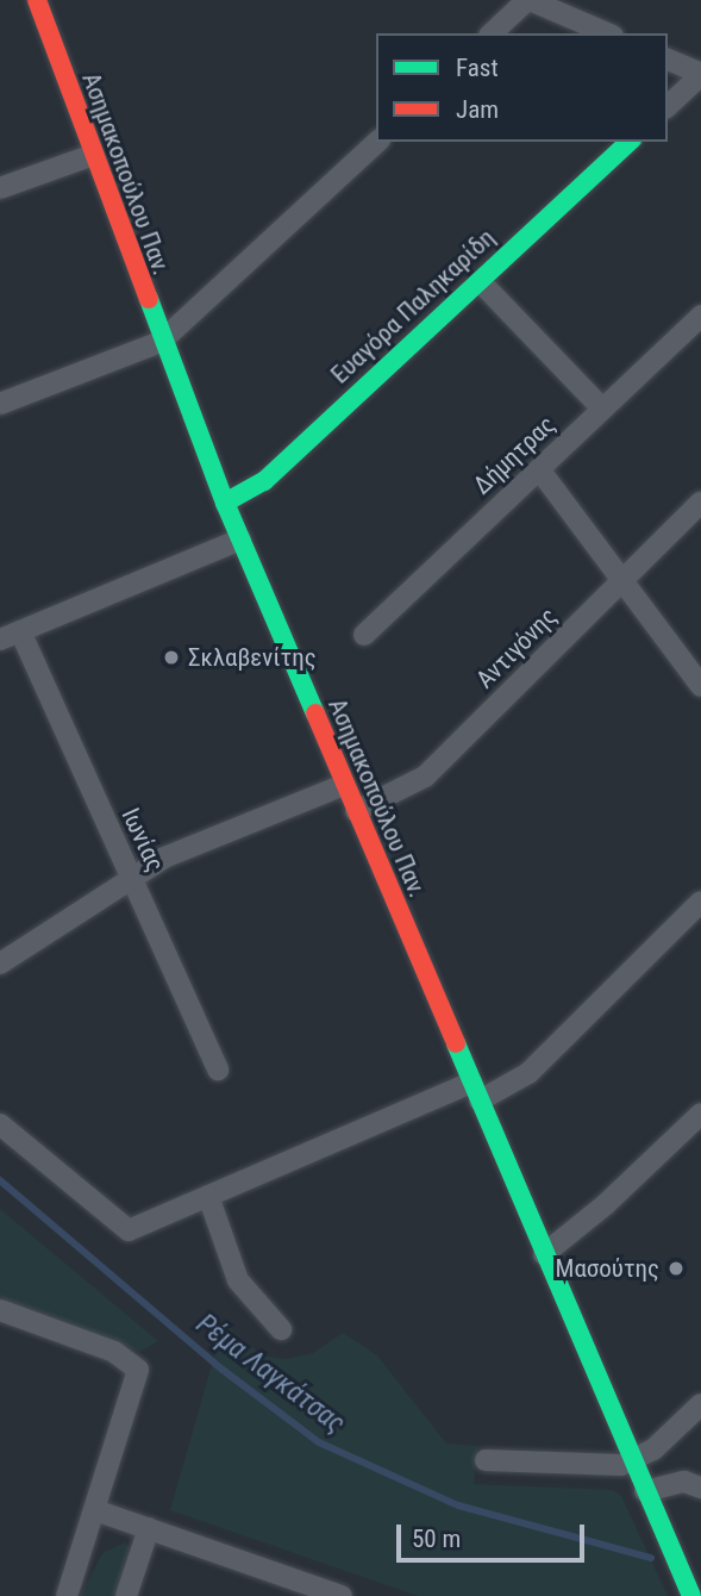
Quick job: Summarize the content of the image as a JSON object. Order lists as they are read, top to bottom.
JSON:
{
  "streets": {
    "street": [
      "Ασημακοπούλου Παν.",
      "Ευαγόρα Παληκαρίδη",
      "Δήμητρας",
      "Αντιγόνης",
      "Ιωνίας"
    ]
  },
  "crossings": [
    ["Ασημακοπούλου Παν.", "Ευαγόρα Παληκαρίδη"],
    ["Ασημακοπούλου Παν.", "Αντιγόνης"]
  ],
  "water": ["Ρέμα Λαγκάτσας"],
  "places": ["Σκλαβενίτης", "Μασούτης"],
  "legend": ["Fast", "Jam"],
  "scale_bar": "50 m"
}
